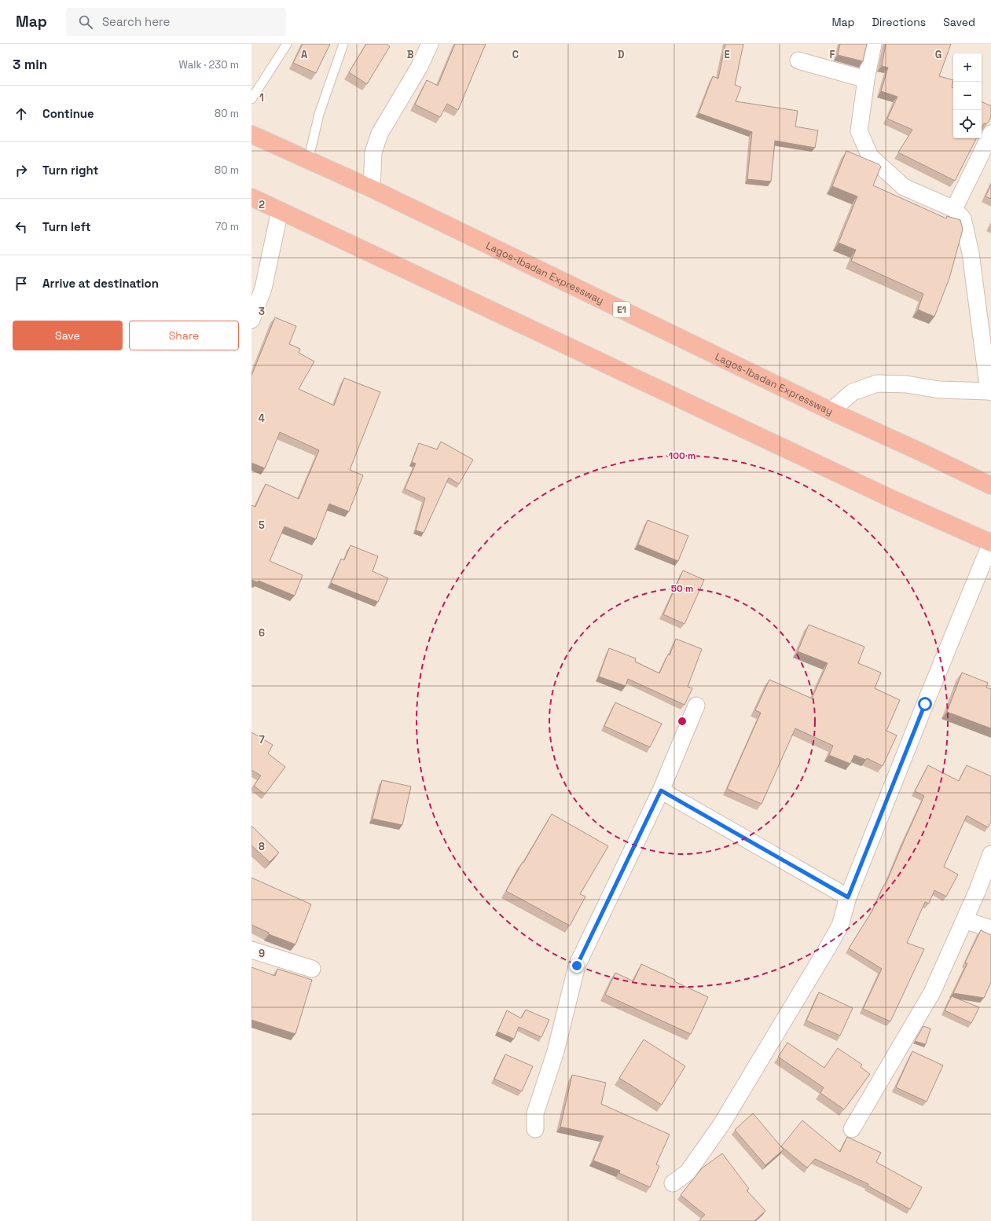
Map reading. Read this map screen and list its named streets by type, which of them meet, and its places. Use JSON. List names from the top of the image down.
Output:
{
  "streets": {
    "highway": ["Lagos-Ibadan Expressway", "E1"]
  },
  "page": {
    "header": "Map",
    "search": "Search here",
    "nav": ["Map", "Directions", "Saved"],
    "heading": ["3 min", "Walk · 230 m"],
    "map_buttons": ["+", "−"],
    "list": [
      ["Continue", "80 m"],
      ["Turn right", "80 m"],
      ["Turn left", "70 m"],
      "Arrive at destination"
    ],
    "buttons": ["Save", "Share"]
  },
  "grid": {
    "columns": [
      "A",
      "B",
      "C",
      "D",
      "E",
      "F",
      "G"
    ],
    "rows": [
      "1",
      "2",
      "3",
      "4",
      "5",
      "6",
      "7",
      "8",
      "9"
    ]
  },
  "rings": ["100 m", "50 m"]
}
